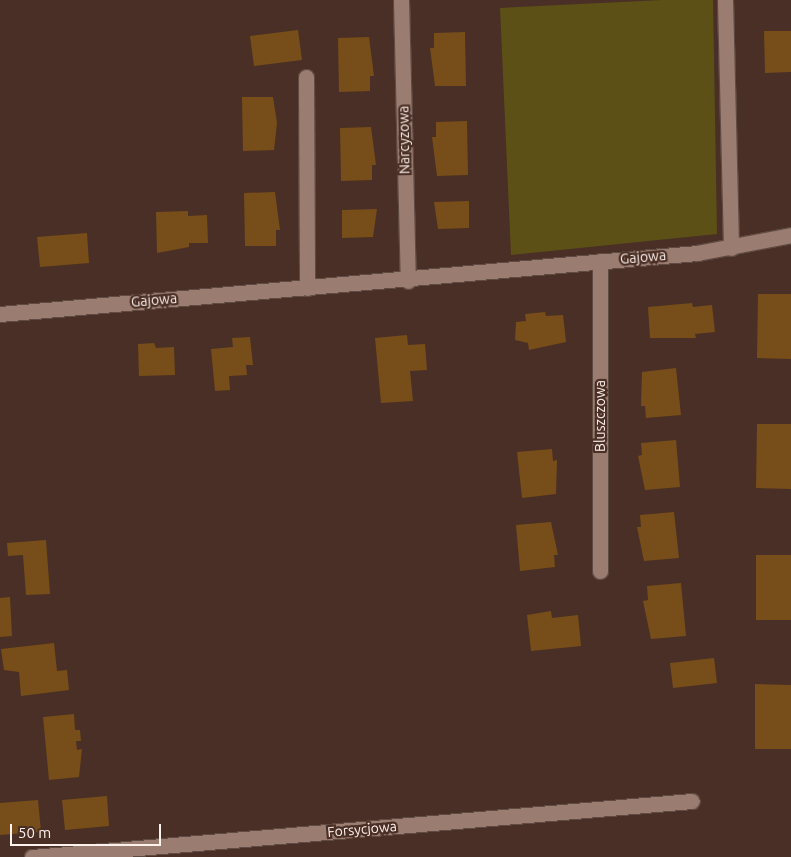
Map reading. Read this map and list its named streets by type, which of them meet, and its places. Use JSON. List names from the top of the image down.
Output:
{
  "streets": {
    "street": [
      "Narcyzowa",
      "Gajowa",
      "Bluszczowa",
      "Forsycjowa"
    ]
  },
  "crossings": [
    ["Narcyzowa", "Gajowa"],
    ["Gajowa", "Bluszczowa"]
  ],
  "scale_bar": "50 m"
}
